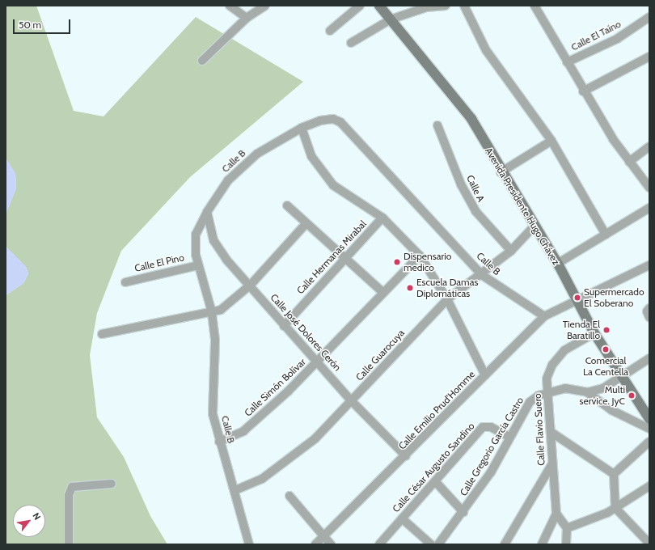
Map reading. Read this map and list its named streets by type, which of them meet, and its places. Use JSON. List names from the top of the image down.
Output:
{
  "streets": {
    "main road": ["Avenida Presidente Hugo Chávez"],
    "street": [
      "Calle El Taíno",
      "Calle B",
      "Calle A",
      "Calle Hermanas Mirabal",
      "Calle El Pino",
      "Calle José Dolores Cerón",
      "Calle Guarocuya",
      "Calle Simón Bolívar",
      "Calle Emilio Prud'Homme",
      "Calle Flavio Suero",
      "Calle Gregorio García Castro",
      "Calle César Augusto Sandino"
    ]
  },
  "crossings": [
    ["Calle B", "Calle El Pino"],
    ["Calle B", "Calle José Dolores Cerón"],
    ["Calle B", "Calle Guarocuya"],
    ["Calle B", "Calle Simón Bolívar"],
    ["Calle B", "Calle Emilio Prud'Homme"],
    ["Calle A", "Calle Guarocuya"],
    ["Avenida Presidente Hugo Chávez", "Calle Guarocuya"],
    ["Avenida Presidente Hugo Chávez", "Calle Emilio Prud'Homme"],
    ["Avenida Presidente Hugo Chávez", "Calle Flavio Suero"],
    ["Avenida Presidente Hugo Chávez", "Calle Gregorio García Castro"],
    ["Calle Hermanas Mirabal", "Calle José Dolores Cerón"],
    ["Calle José Dolores Cerón", "Calle Guarocuya"],
    ["Calle José Dolores Cerón", "Calle Simón Bolívar"],
    ["Calle José Dolores Cerón", "Calle Emilio Prud'Homme"],
    ["Calle Flavio Suero", "Calle Gregorio García Castro"],
    ["Calle Gregorio García Castro", "Calle César Augusto Sandino"]
  ],
  "places": [
    "Dispensario medico",
    "Escuela Damas Diplomáticas",
    "Supermercado El Soberano",
    "Tienda El Baratillo",
    "Comercial La Centella",
    "Multi service. JyC"
  ],
  "scale_bar": "50 m",
  "north": "top right"
}
